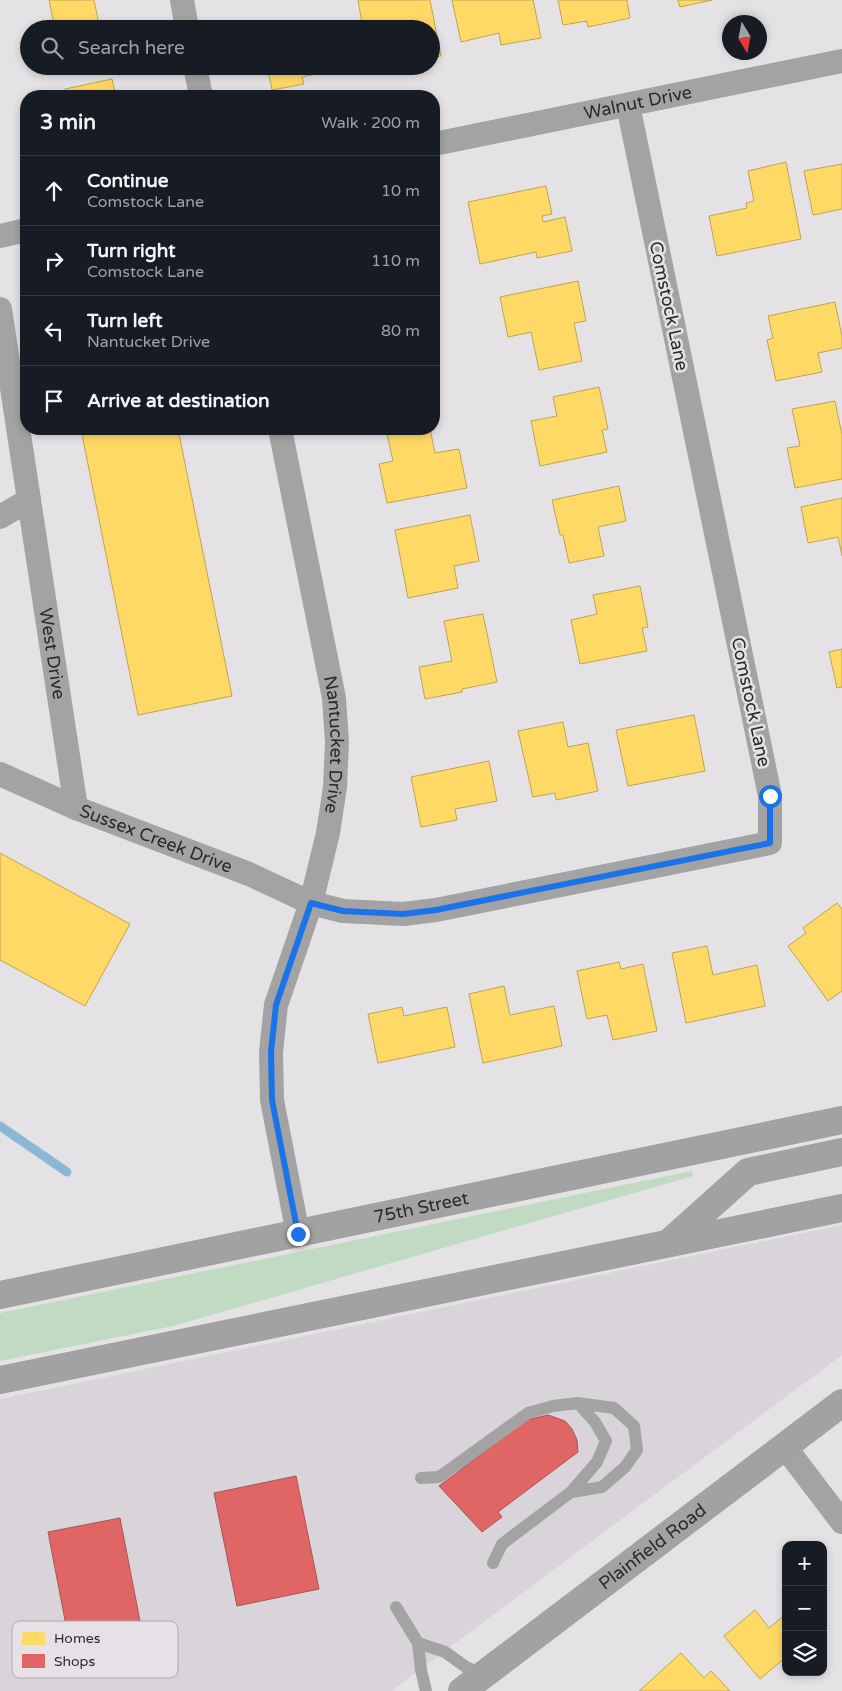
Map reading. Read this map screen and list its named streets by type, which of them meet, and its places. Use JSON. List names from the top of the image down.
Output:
{
  "streets": {
    "main road": ["75th Street", "Plainfield Road"],
    "street": [
      "Walnut Drive",
      "Comstock Lane",
      "West Drive",
      "Nantucket Drive",
      "Sussex Creek Drive"
    ]
  },
  "crossings": [
    ["Walnut Drive", "Comstock Lane"],
    ["Comstock Lane", "Nantucket Drive"],
    ["Comstock Lane", "Sussex Creek Drive"],
    ["West Drive", "Sussex Creek Drive"],
    ["Nantucket Drive", "Sussex Creek Drive"],
    ["Nantucket Drive", "75th Street"]
  ],
  "legend": ["Homes", "Shops"],
  "north": "bottom",
  "page": {
    "search": "Search here",
    "heading": ["3 min", "Walk · 200 m"],
    "list": [
      ["Continue", "Comstock Lane", "10 m"],
      ["Turn right", "Comstock Lane", "110 m"],
      ["Turn left", "Nantucket Drive", "80 m"],
      "Arrive at destination"
    ],
    "map_buttons": ["+", "−"]
  }
}
